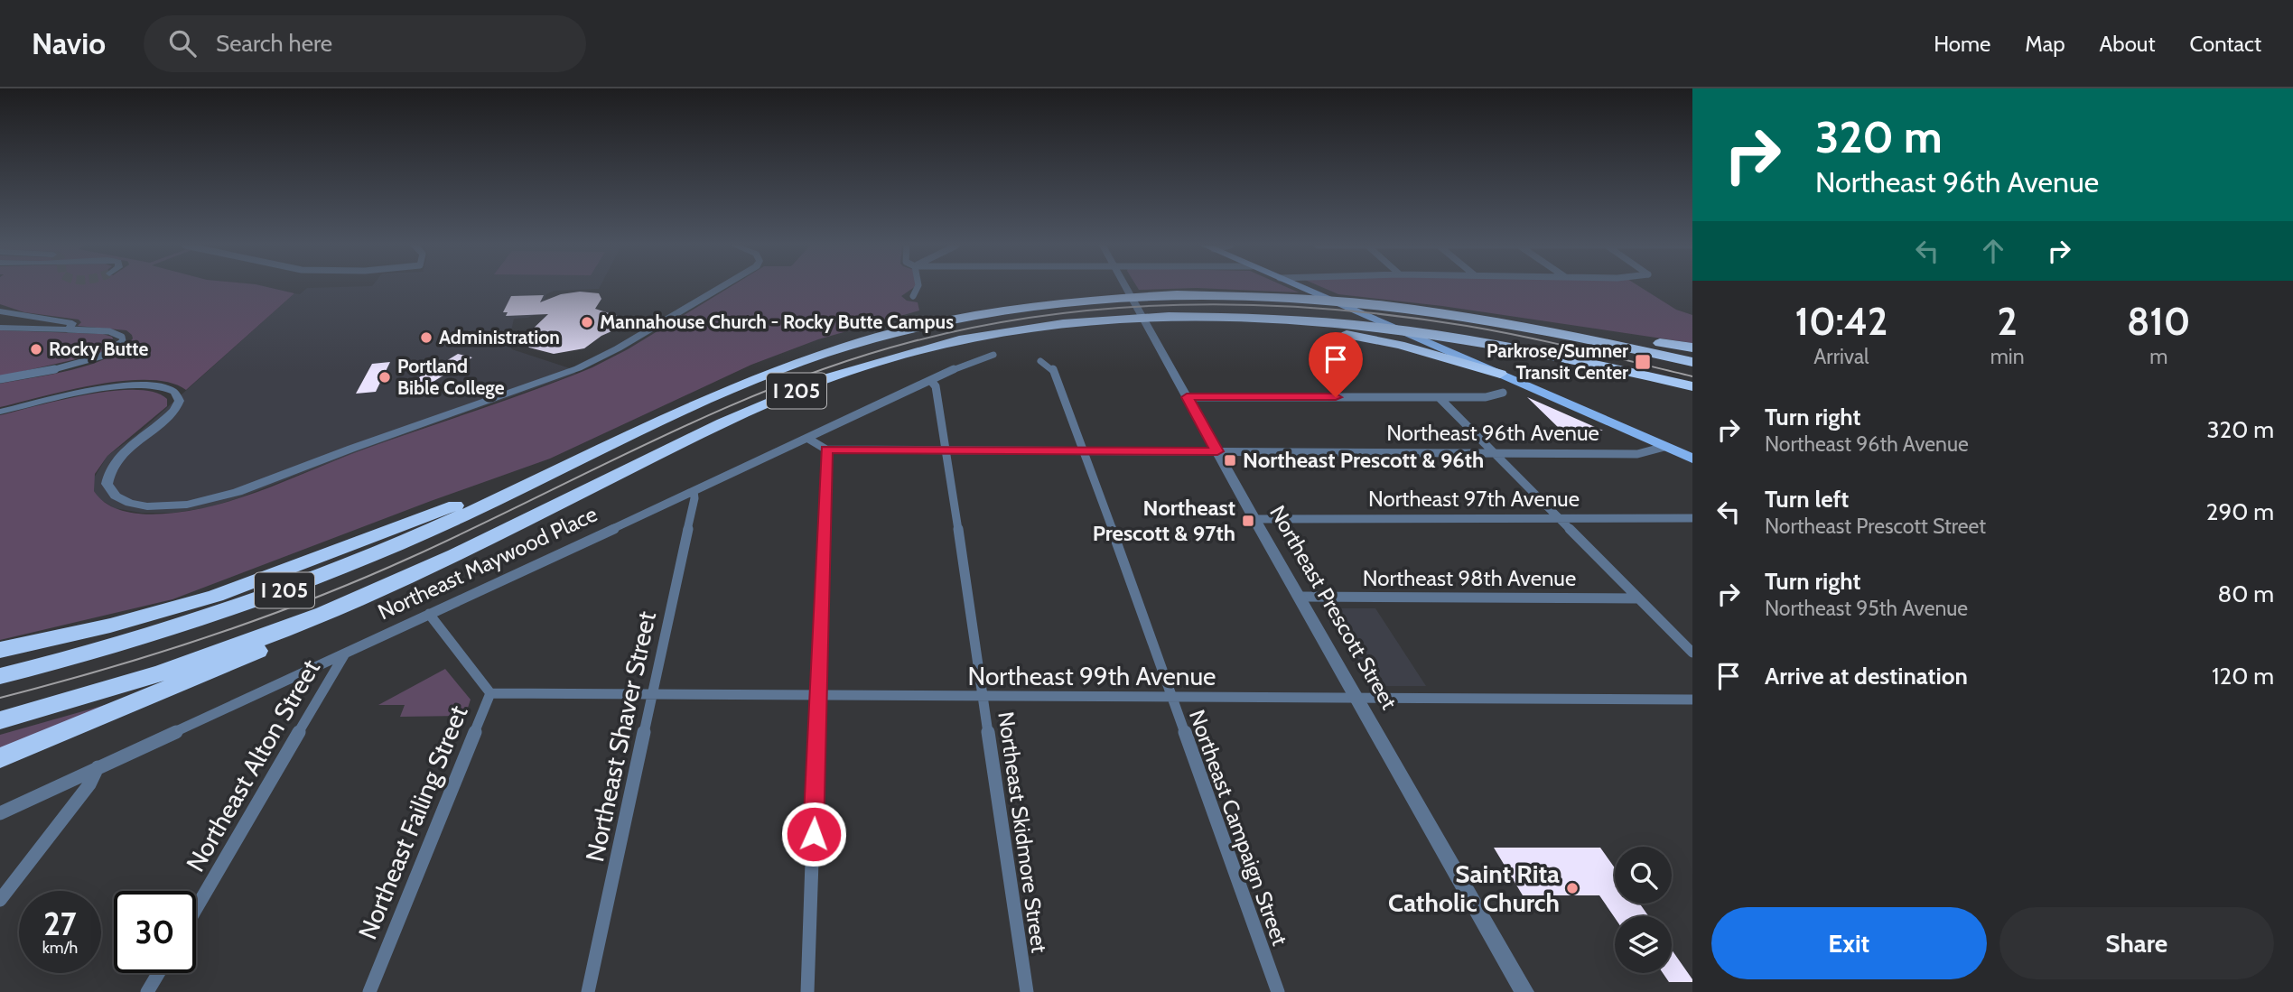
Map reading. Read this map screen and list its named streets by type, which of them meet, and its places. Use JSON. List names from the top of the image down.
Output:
{
  "streets": {
    "highway": ["I 205"],
    "street": [
      "Northeast 96th Avenue",
      "Northeast 97th Avenue",
      "Northeast Maywood Place",
      "Northeast 98th Avenue",
      "Northeast Prescott Street",
      "Northeast 99th Avenue",
      "Northeast Shaver Street",
      "Northeast Alton Street",
      "Northeast Failing Street",
      "Northeast Campaign Street",
      "Northeast Skidmore Street"
    ]
  },
  "crossings": [
    ["Northeast 96th Avenue", "Northeast Prescott Street"],
    ["Northeast 96th Avenue", "Northeast Campaign Street"],
    ["Northeast 96th Avenue", "Northeast Skidmore Street"],
    ["Northeast 97th Avenue", "Northeast Prescott Street"],
    ["Northeast Maywood Place", "Northeast Shaver Street"],
    ["Northeast Maywood Place", "Northeast Alton Street"],
    ["Northeast Maywood Place", "Northeast Failing Street"],
    ["Northeast Maywood Place", "Northeast Skidmore Street"],
    ["Northeast 98th Avenue", "Northeast Prescott Street"],
    ["Northeast Prescott Street", "Northeast 99th Avenue"],
    ["Northeast 99th Avenue", "Northeast Shaver Street"],
    ["Northeast 99th Avenue", "Northeast Failing Street"],
    ["Northeast 99th Avenue", "Northeast Campaign Street"],
    ["Northeast 99th Avenue", "Northeast Skidmore Street"]
  ],
  "places": {
    "other": [
      "Mannahouse Church - Rocky Butte Campus",
      "Administration",
      "Rocky Butte",
      "Portland Bible College",
      "Saint Rita Catholic Church"
    ],
    "transit": ["Parkrose/Sumner Transit Center", "Northeast Prescott & 96th", "Northeast Prescott & 97th"]
  },
  "page": {
    "header": "Navio",
    "search": "Search here",
    "nav": [
      "Home",
      "Map",
      "About",
      "Contact"
    ],
    "turn": ["320 m", "Northeast 96th Avenue"],
    "eta": [
      "10:42",
      "Arrival",
      "2",
      "min",
      "810",
      "m"
    ],
    "list": [
      {
        "name": "Turn right",
        "note": "Northeast 96th Avenue",
        "value": "320 m"
      },
      {
        "name": "Turn left",
        "note": "Northeast Prescott Street",
        "value": "290 m"
      },
      {
        "name": "Turn right",
        "note": "Northeast 95th Avenue",
        "value": "80 m"
      },
      {
        "name": "Arrive at destination",
        "value": "120 m"
      }
    ],
    "speed": "27 km/h",
    "limit": "30",
    "buttons": ["Exit", "Share"]
  }
}
